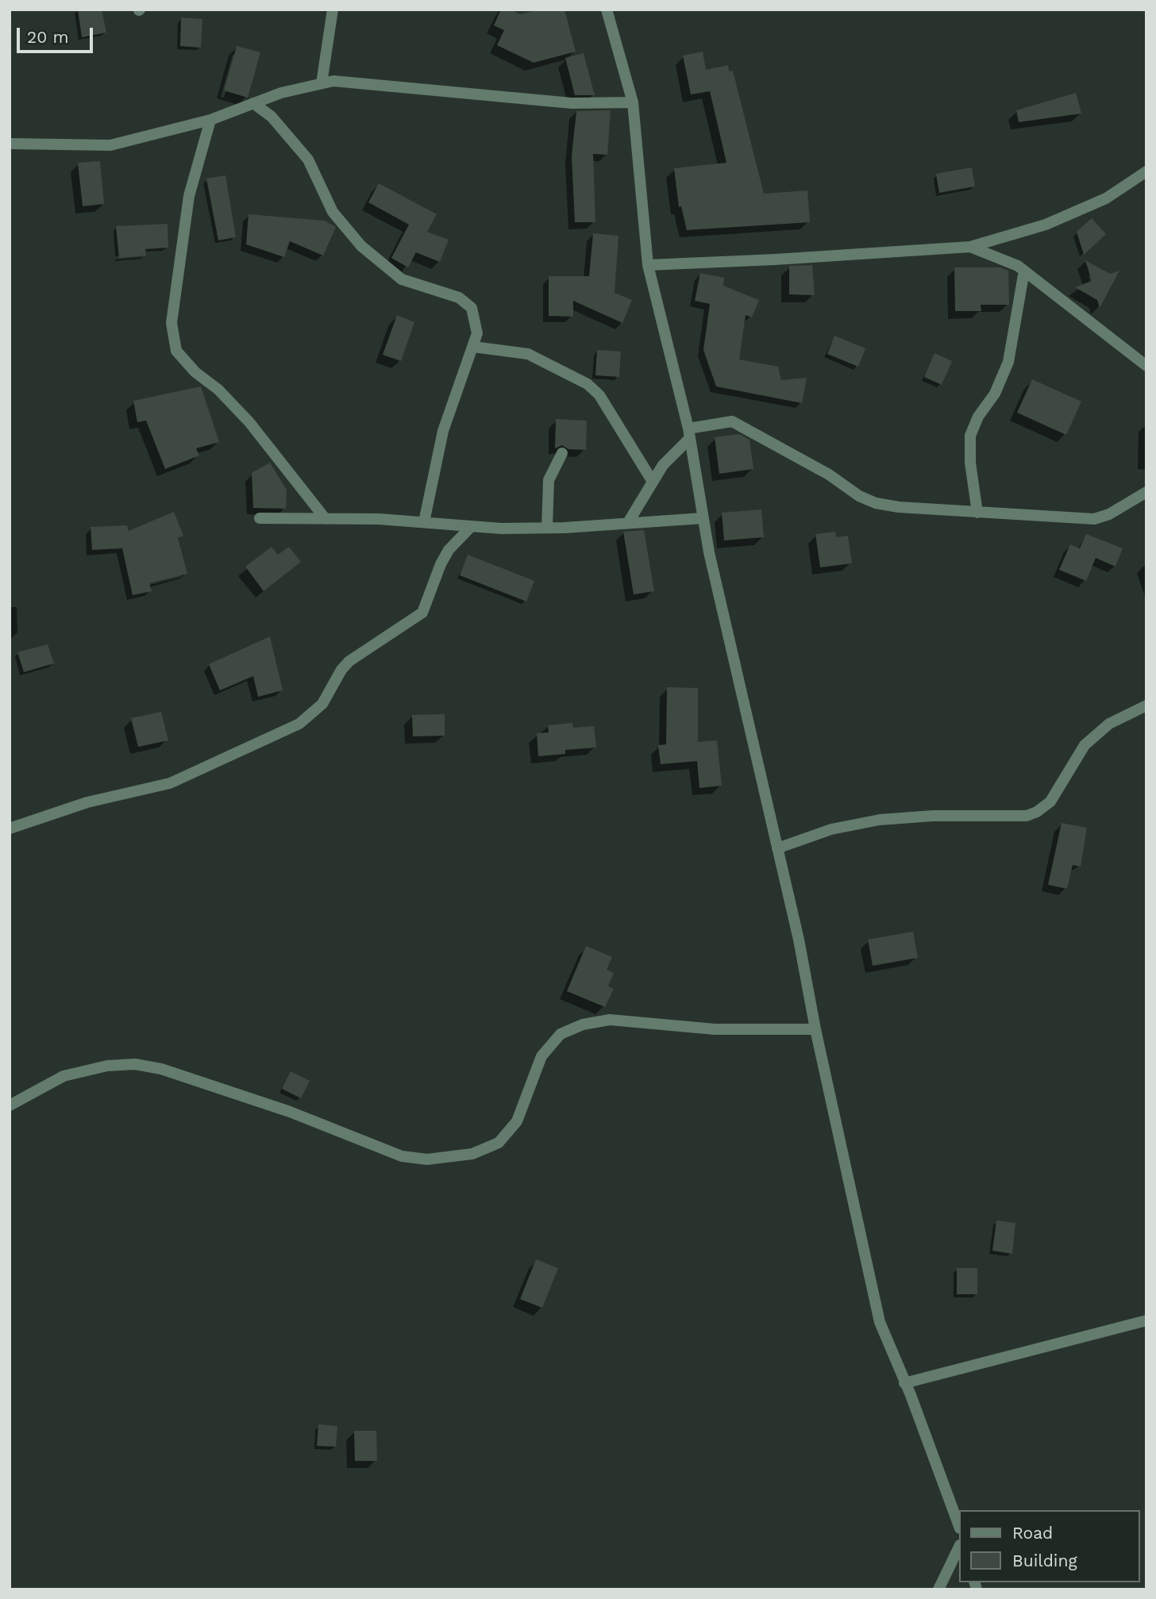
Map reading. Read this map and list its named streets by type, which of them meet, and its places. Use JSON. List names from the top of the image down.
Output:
{
  "legend": ["Road", "Building"],
  "scale_bar": "20 m"
}
